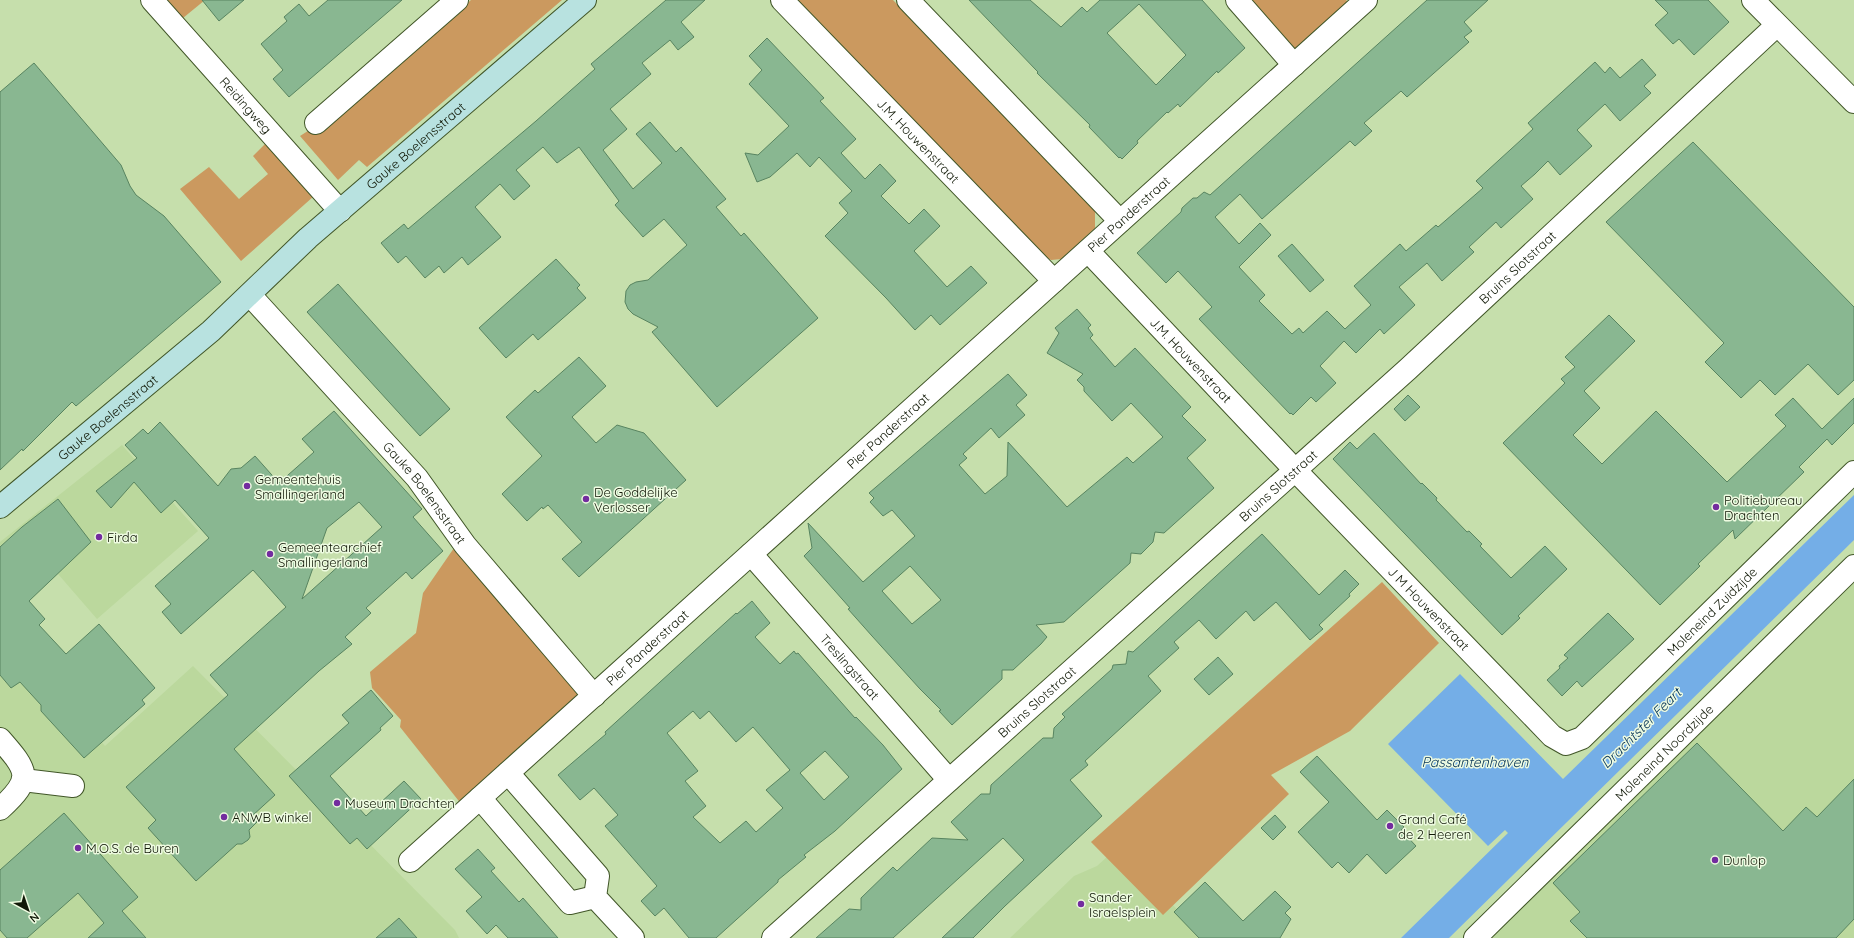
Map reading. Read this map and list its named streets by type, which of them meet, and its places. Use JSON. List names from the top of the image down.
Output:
{
  "streets": {
    "main road": ["Gauke Boelensstraat"],
    "street": [
      "Reidingweg",
      "J.M. Houwenstraat",
      "Pier Panderstraat",
      "Bruins Slotstraat",
      "J M Houwenstraat",
      "Moleneind Zuidzijde",
      "Treslingstraat",
      "Moleneind Noordzijde"
    ]
  },
  "crossings": [
    ["Reidingweg", "Gauke Boelensstraat"],
    ["J.M. Houwenstraat", "Pier Panderstraat"],
    ["J.M. Houwenstraat", "Bruins Slotstraat"],
    ["J.M. Houwenstraat", "J M Houwenstraat"],
    ["Gauke Boelensstraat", "Pier Panderstraat"],
    ["Pier Panderstraat", "Treslingstraat"],
    ["Bruins Slotstraat", "J M Houwenstraat"],
    ["Bruins Slotstraat", "Treslingstraat"],
    ["J M Houwenstraat", "Moleneind Zuidzijde"]
  ],
  "water": ["Drachtster Feart", "Passantenhaven"],
  "places": [
    "Gemeentehuis Smallingerland",
    "De Goddelijke Verlosser",
    "Politiebureau Drachten",
    "Firda",
    "Gemeentearchief Smallingerland",
    "Museum Drachten",
    "ANWB winkel",
    "Grand Café de 2 Heeren",
    "M.O.S. de Buren",
    "Dunlop",
    "Sander Israelsplein"
  ],
  "north": "bottom right"
}
